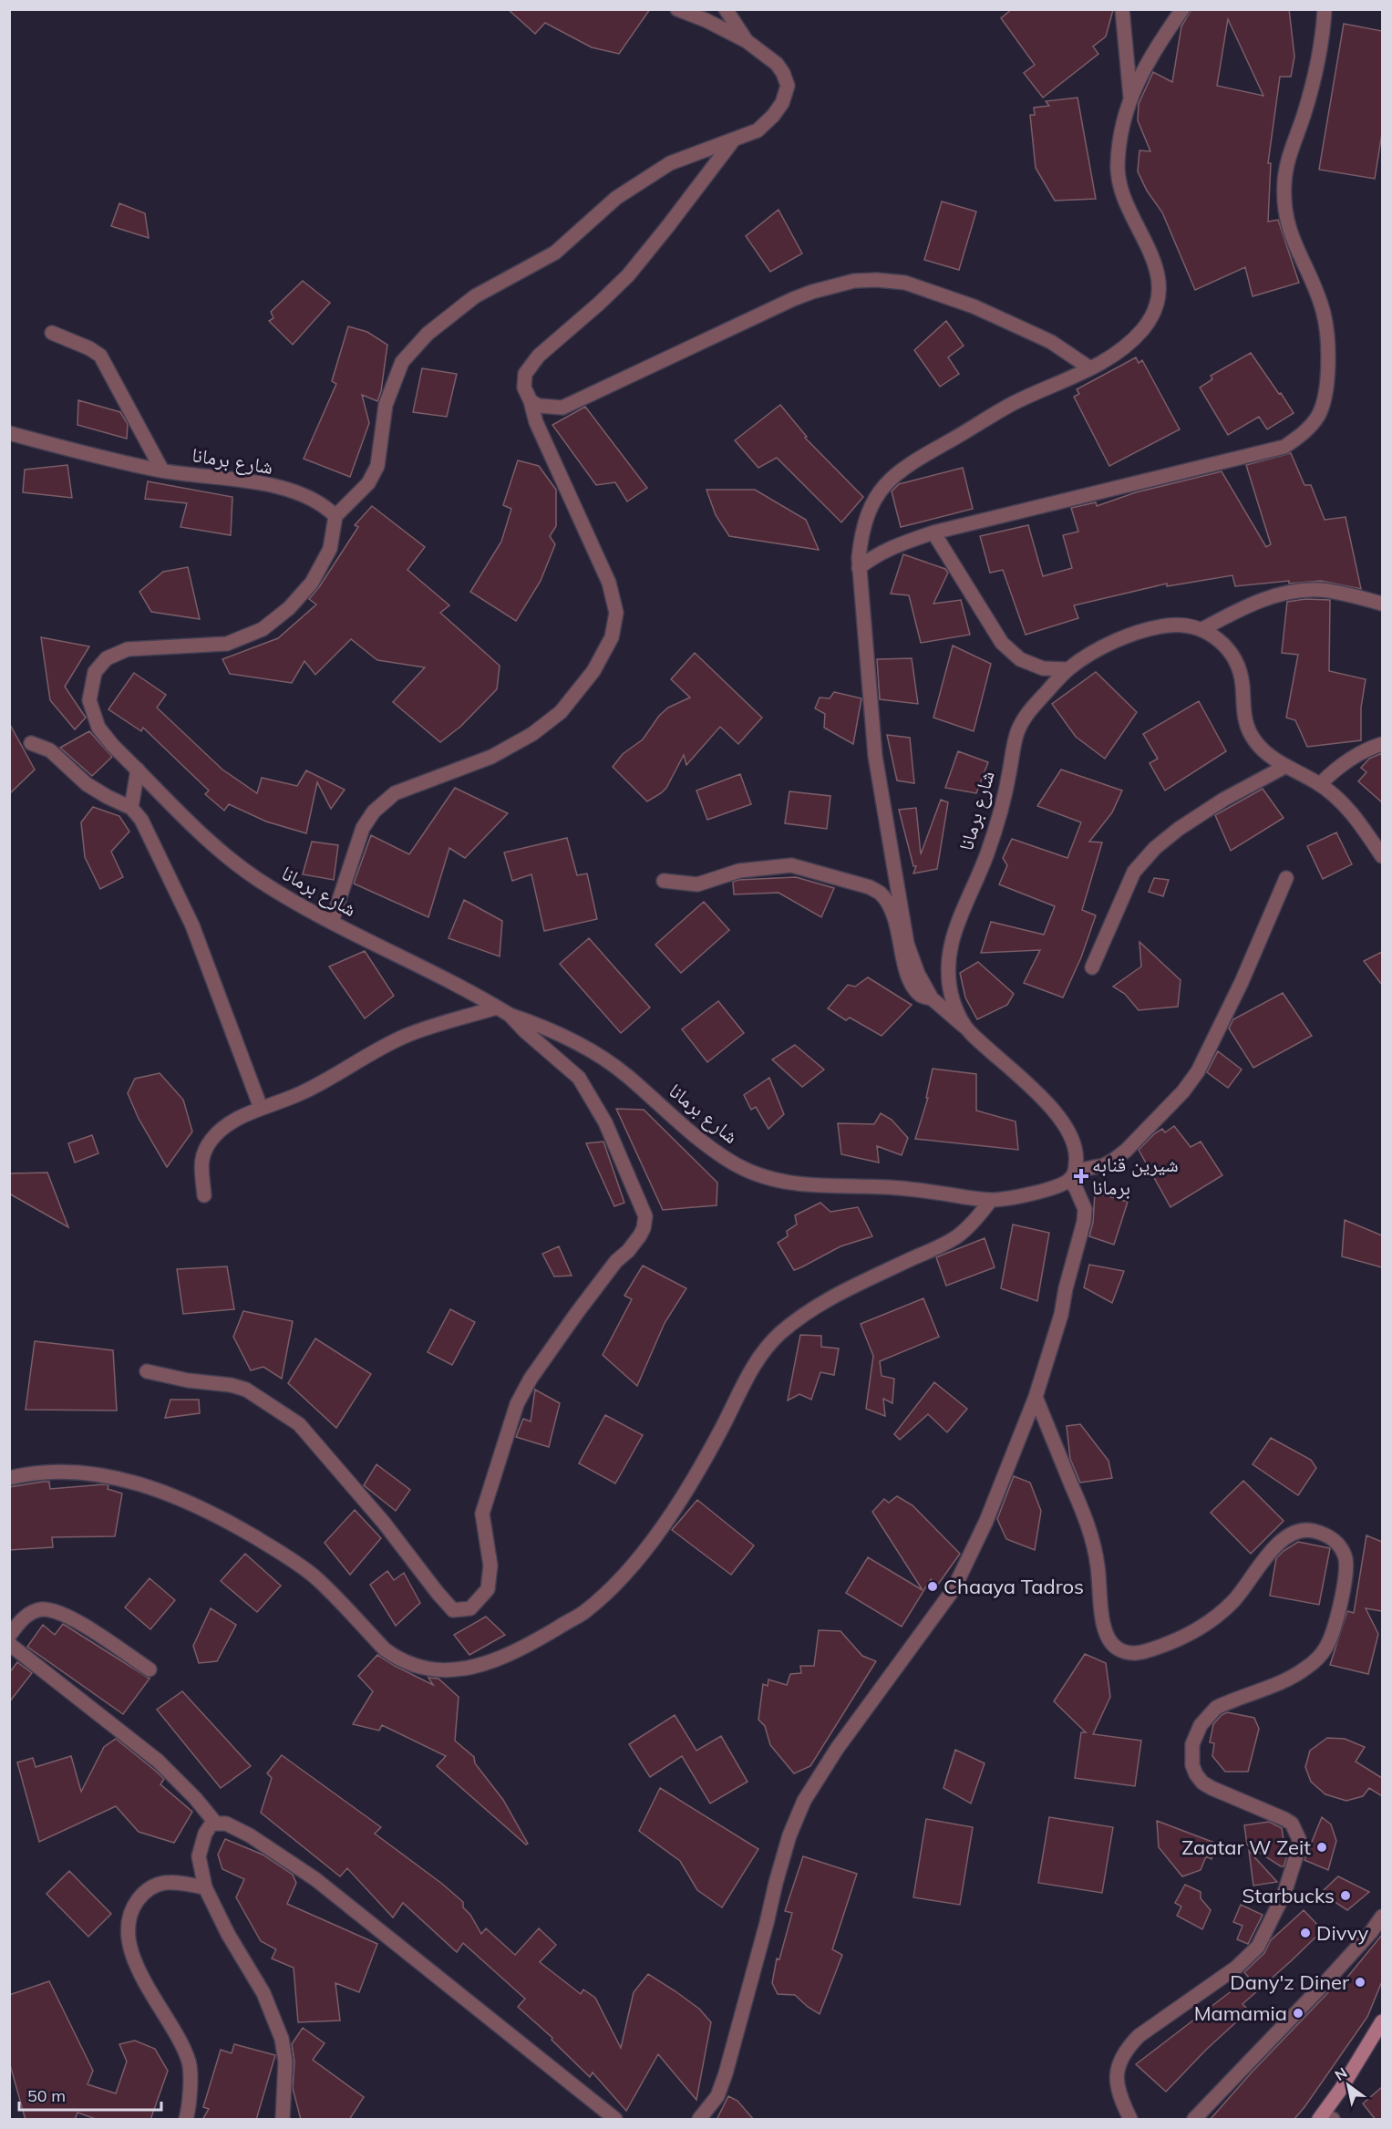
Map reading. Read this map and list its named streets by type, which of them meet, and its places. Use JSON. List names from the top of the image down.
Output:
{
  "streets": {
    "street": ["شارع برمانا"]
  },
  "places": {
    "health": ["شيرين قنابه برمانا"],
    "other": [
      "Chaaya Tadros",
      "Zaatar W Zeit",
      "Starbucks",
      "Divvy",
      "Dany'z Diner",
      "Mamamia"
    ]
  },
  "scale_bar": "50 m",
  "north": "top left"
}
